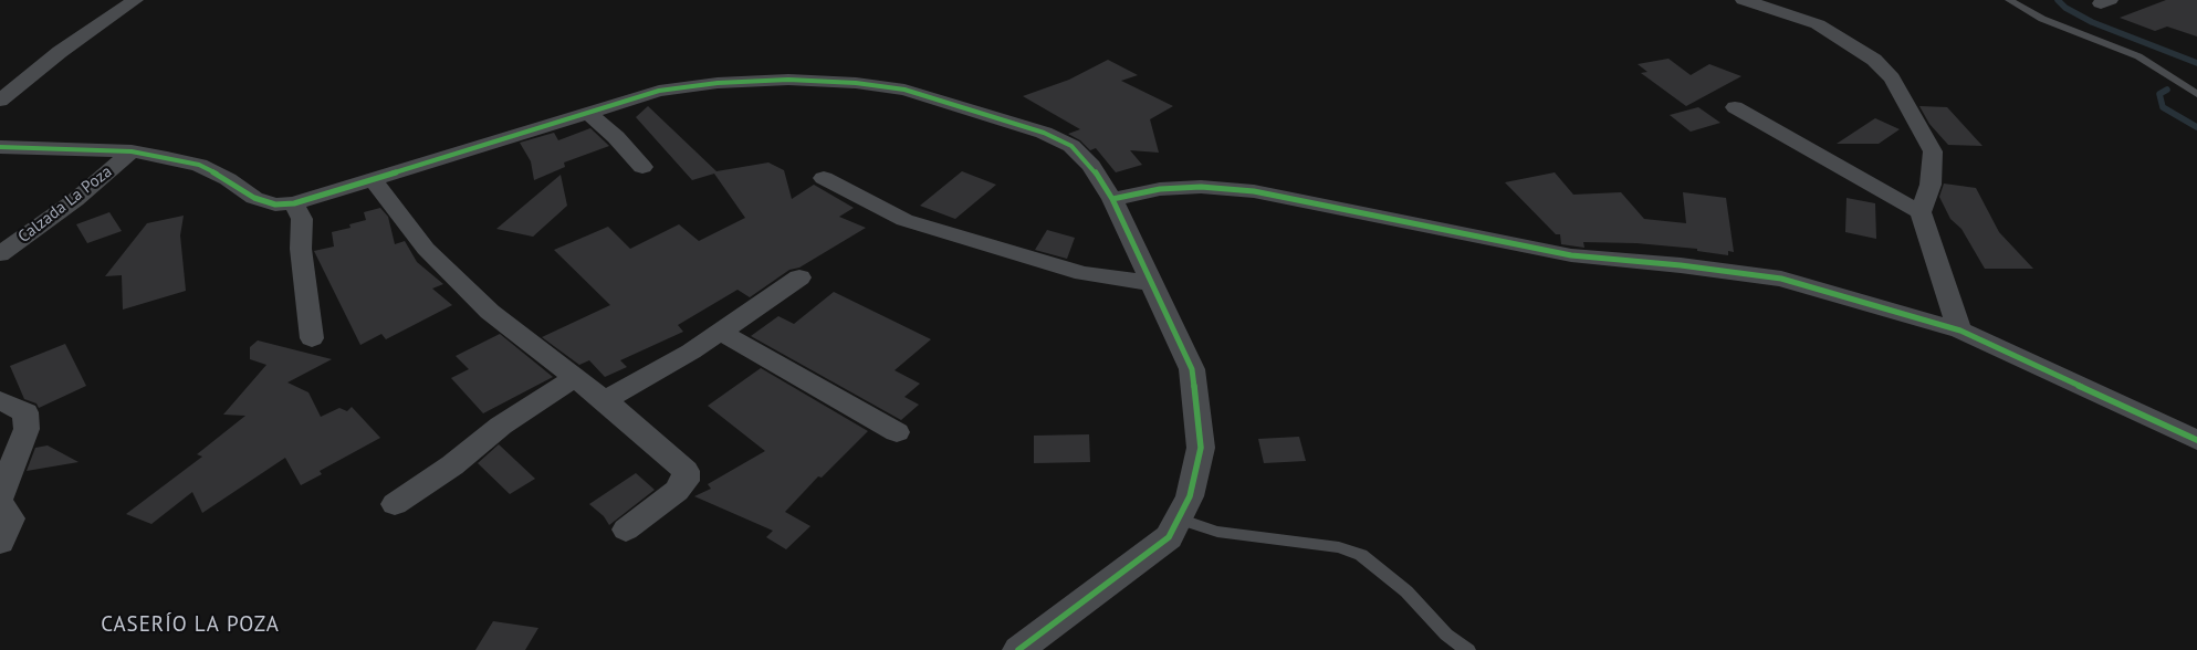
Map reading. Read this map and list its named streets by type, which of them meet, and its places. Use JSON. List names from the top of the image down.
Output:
{
  "streets": {
    "street": ["Calzada La Poza"]
  },
  "districts": ["CASERÍO LA POZA"]
}
